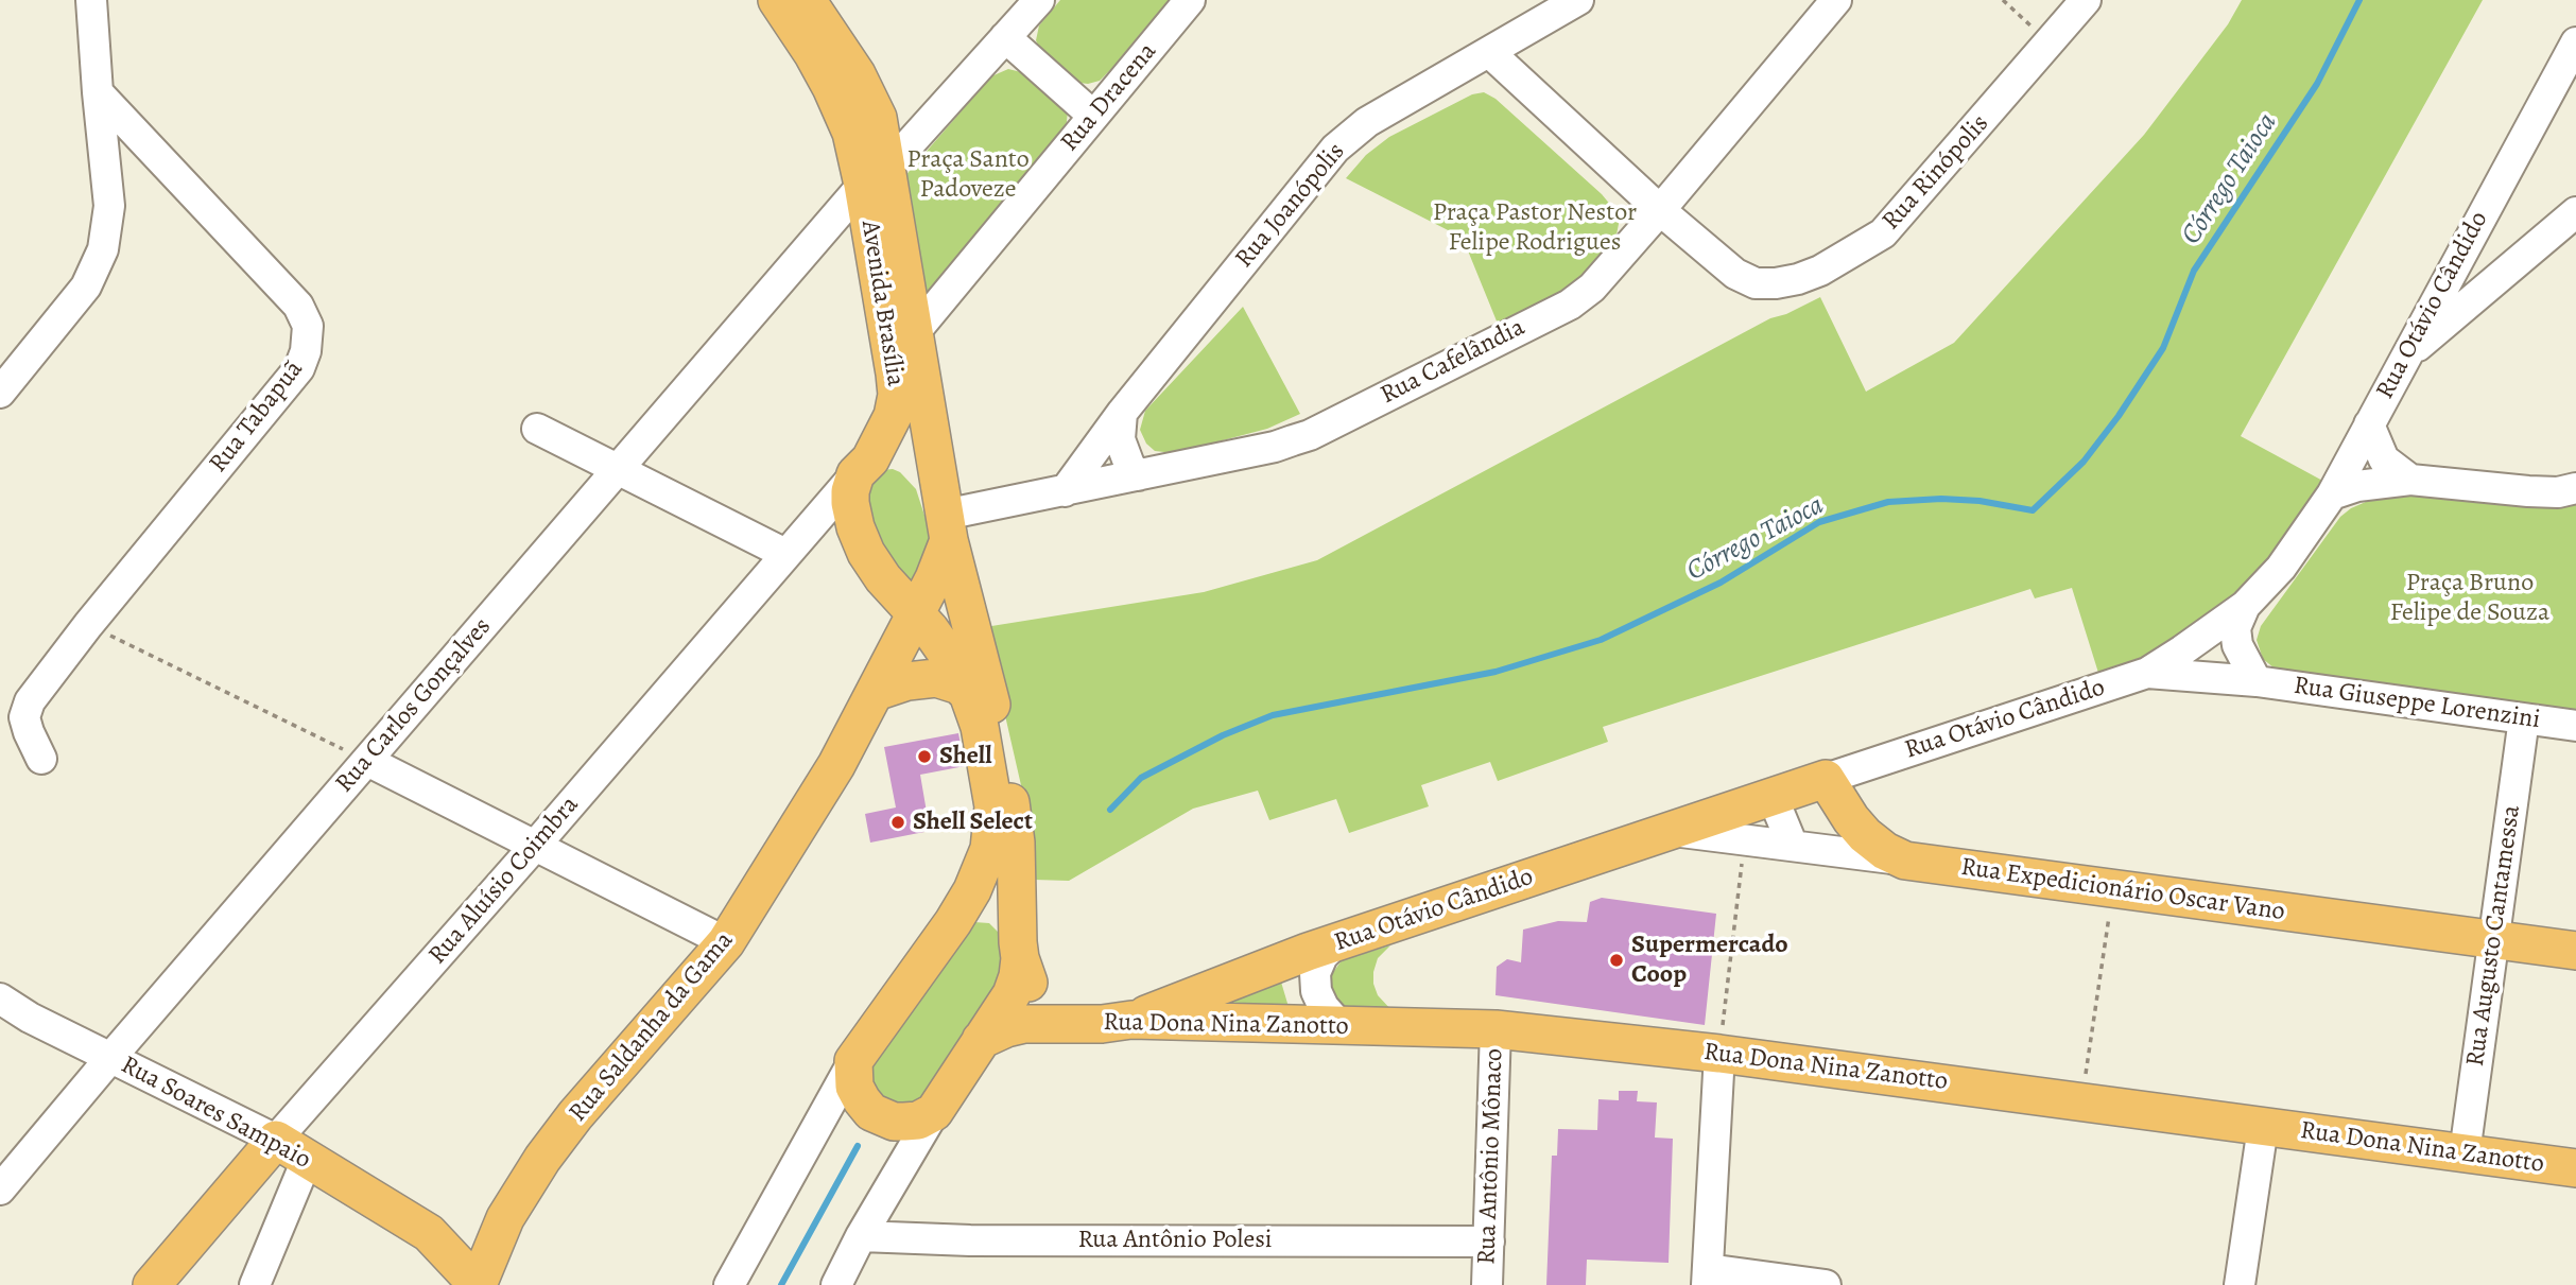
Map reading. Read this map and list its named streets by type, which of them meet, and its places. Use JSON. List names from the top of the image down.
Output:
{
  "streets": {
    "main road": [
      "Avenida Brasília",
      "Rua Otávio Cândido",
      "Rua Aluísio Coimbra",
      "Rua Expedicionário Oscar Vano",
      "Rua Dona Nina Zanotto",
      "Rua Saldanha da Gama",
      "Rua Soares Sampaio"
    ],
    "street": [
      "Rua Dracena",
      "Rua Rinópolis",
      "Rua Joanópolis",
      "Rua Cafelândia",
      "Rua Tabapuã",
      "Rua Giuseppe Lorenzini",
      "Rua Carlos Gonçalves",
      "Rua Augusto Cantamessa",
      "Rua Antônio Mônaco",
      "Rua Antônio Polesi"
    ]
  },
  "crossings": [
    ["Rua Dracena", "Avenida Brasília"],
    ["Rua Rinópolis", "Rua Joanópolis"],
    ["Rua Rinópolis", "Rua Cafelândia"],
    ["Rua Joanópolis", "Rua Cafelândia"],
    ["Avenida Brasília", "Rua Cafelândia"],
    ["Avenida Brasília", "Rua Carlos Gonçalves"],
    ["Avenida Brasília", "Rua Aluísio Coimbra"],
    ["Avenida Brasília", "Rua Dona Nina Zanotto"],
    ["Avenida Brasília", "Rua Saldanha da Gama"],
    ["Rua Otávio Cândido", "Rua Giuseppe Lorenzini"],
    ["Rua Otávio Cândido", "Rua Expedicionário Oscar Vano"],
    ["Rua Otávio Cândido", "Rua Dona Nina Zanotto"],
    ["Rua Cafelândia", "Rua Saldanha da Gama"],
    ["Rua Giuseppe Lorenzini", "Rua Augusto Cantamessa"],
    ["Rua Carlos Gonçalves", "Rua Soares Sampaio"],
    ["Rua Aluísio Coimbra", "Rua Soares Sampaio"],
    ["Rua Expedicionário Oscar Vano", "Rua Augusto Cantamessa"],
    ["Rua Augusto Cantamessa", "Rua Dona Nina Zanotto"],
    ["Rua Dona Nina Zanotto", "Rua Antônio Mônaco"],
    ["Rua Saldanha da Gama", "Rua Soares Sampaio"],
    ["Rua Antônio Mônaco", "Rua Antônio Polesi"]
  ],
  "water": ["Córrego Taioca"],
  "parks": ["Praça Santo Padoveze", "Praça Pastor Nestor Felipe Rodrigues", "Praça Bruno Felipe de Souza"],
  "places": ["Shell", "Shell Select", "Supermercado Coop"]
}
